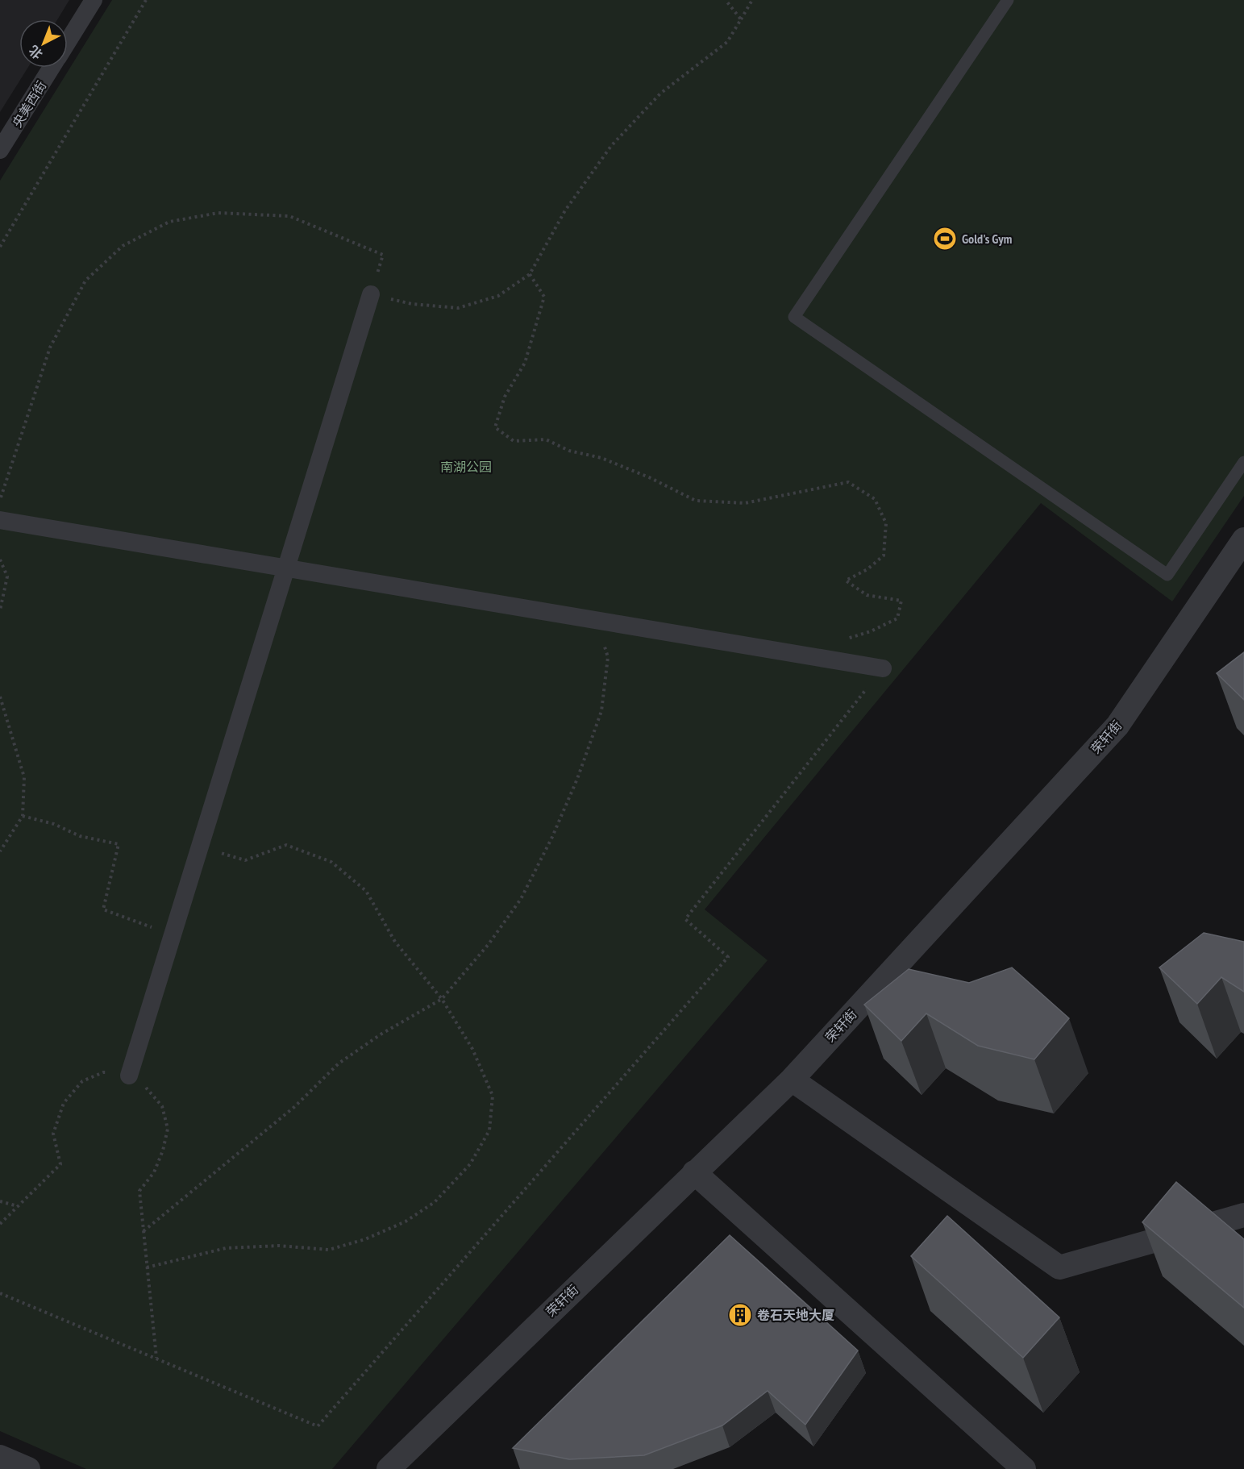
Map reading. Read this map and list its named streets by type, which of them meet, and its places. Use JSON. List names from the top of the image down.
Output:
{
  "streets": {
    "street": ["央美西街", "荣轩街"]
  },
  "parks": ["南湖公园"],
  "places": {
    "sports": ["Gold's Gym"],
    "building": ["卷石天地大厦"]
  },
  "north": "bottom left"
}
